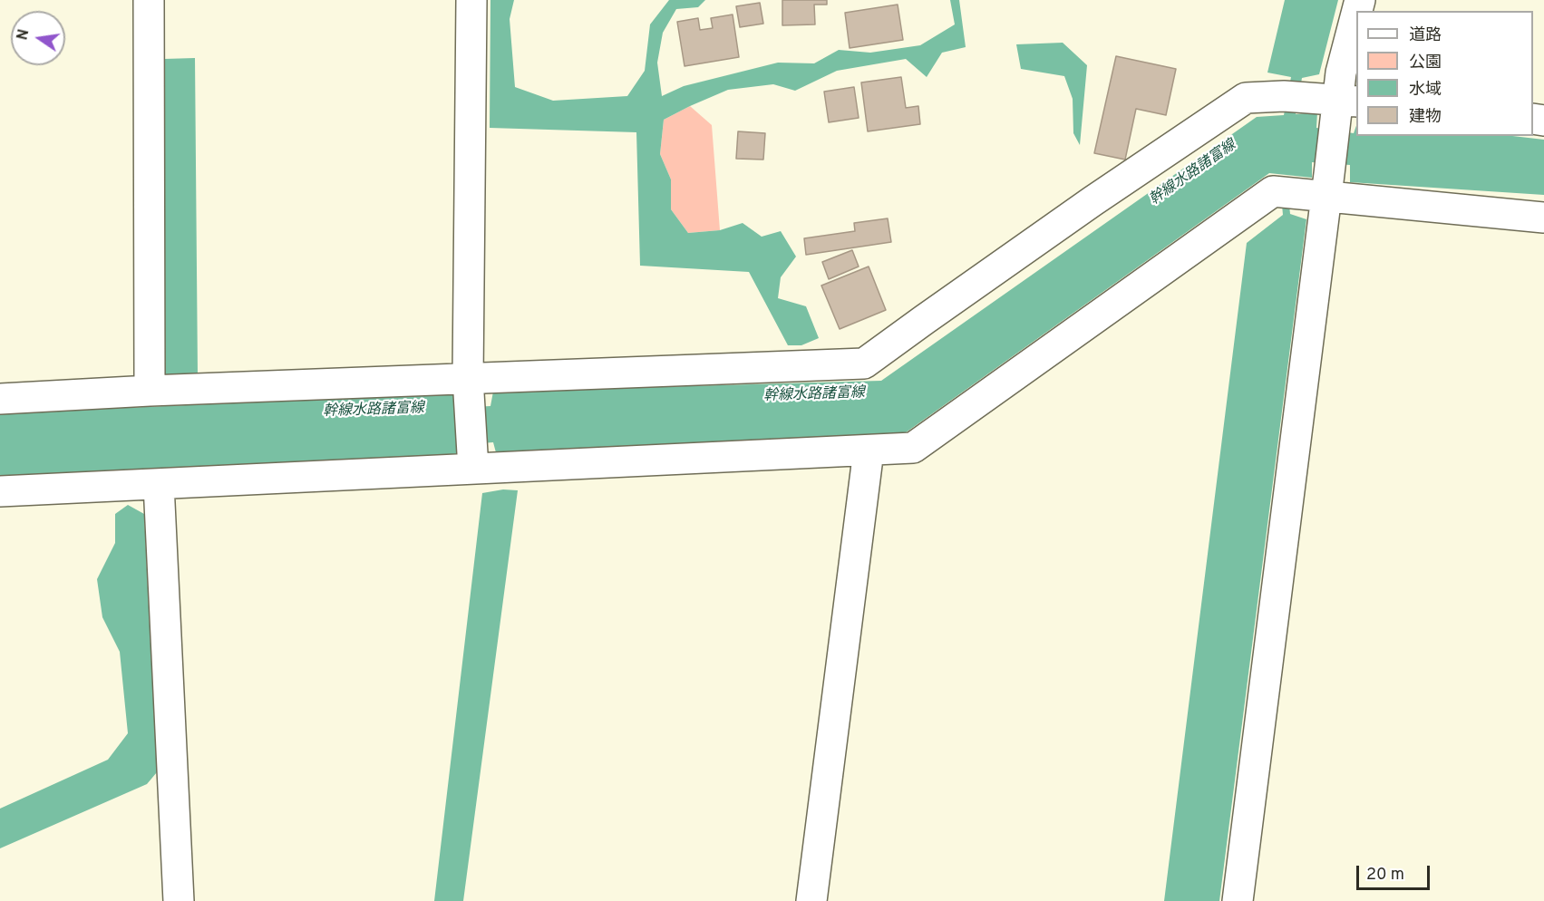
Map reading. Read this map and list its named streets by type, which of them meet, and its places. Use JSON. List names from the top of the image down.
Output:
{
  "water": ["幹線水路諸富線"],
  "legend": [
    "道路",
    "公園",
    "水域",
    "建物"
  ],
  "scale_bar": "20 m",
  "north": "left"
}
